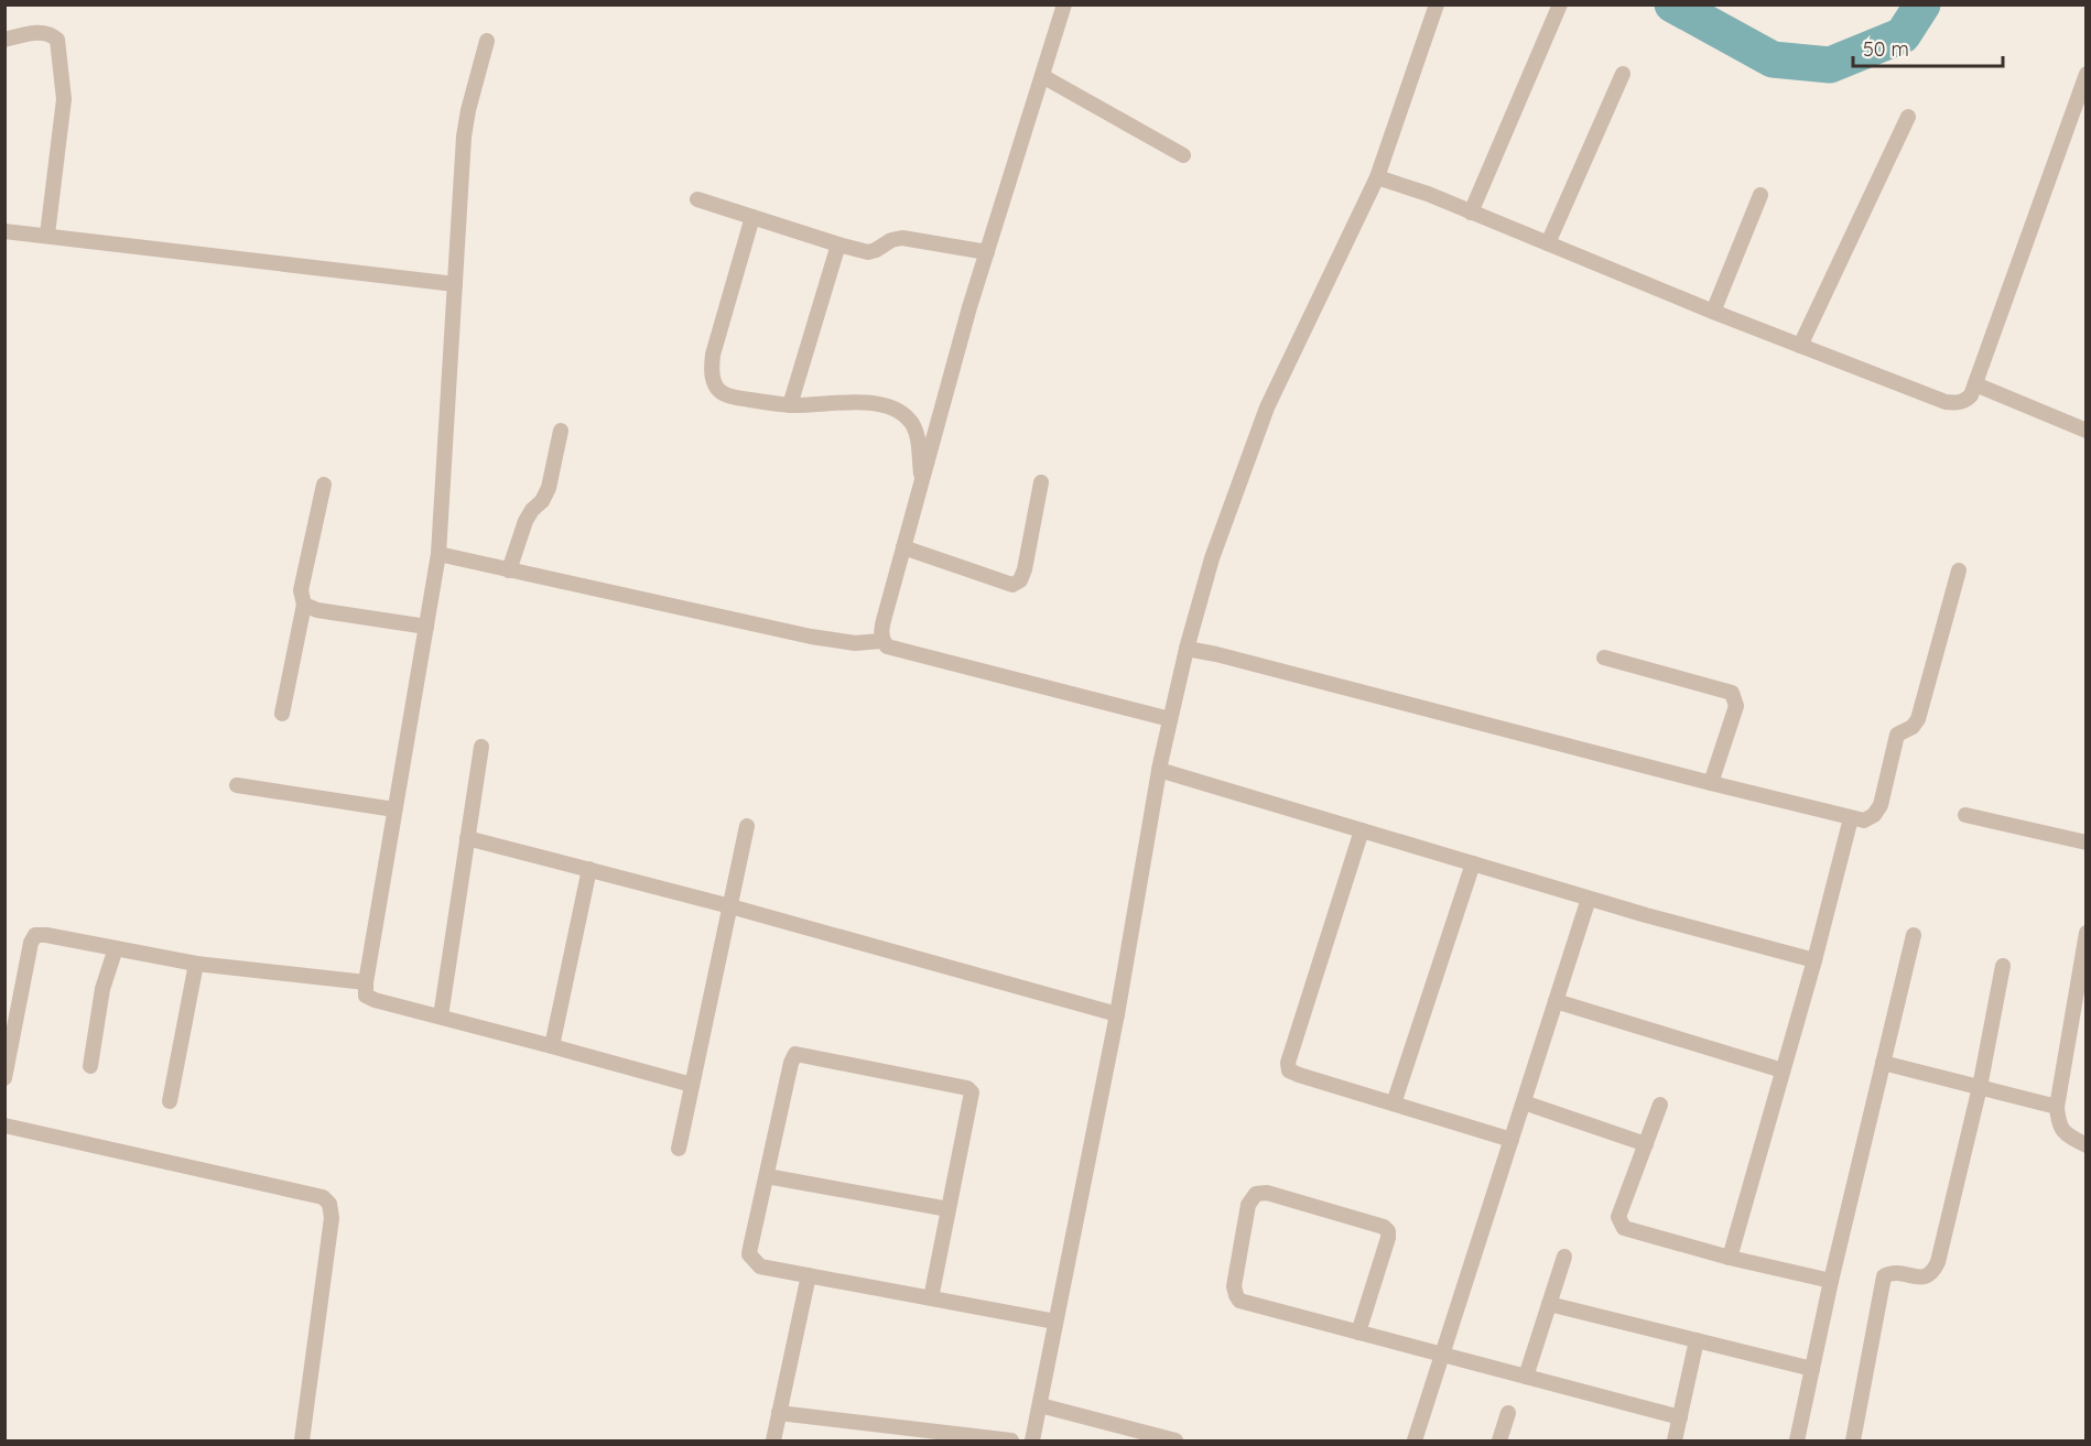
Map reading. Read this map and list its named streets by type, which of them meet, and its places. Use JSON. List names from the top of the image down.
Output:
{
  "scale_bar": "50 m"
}
